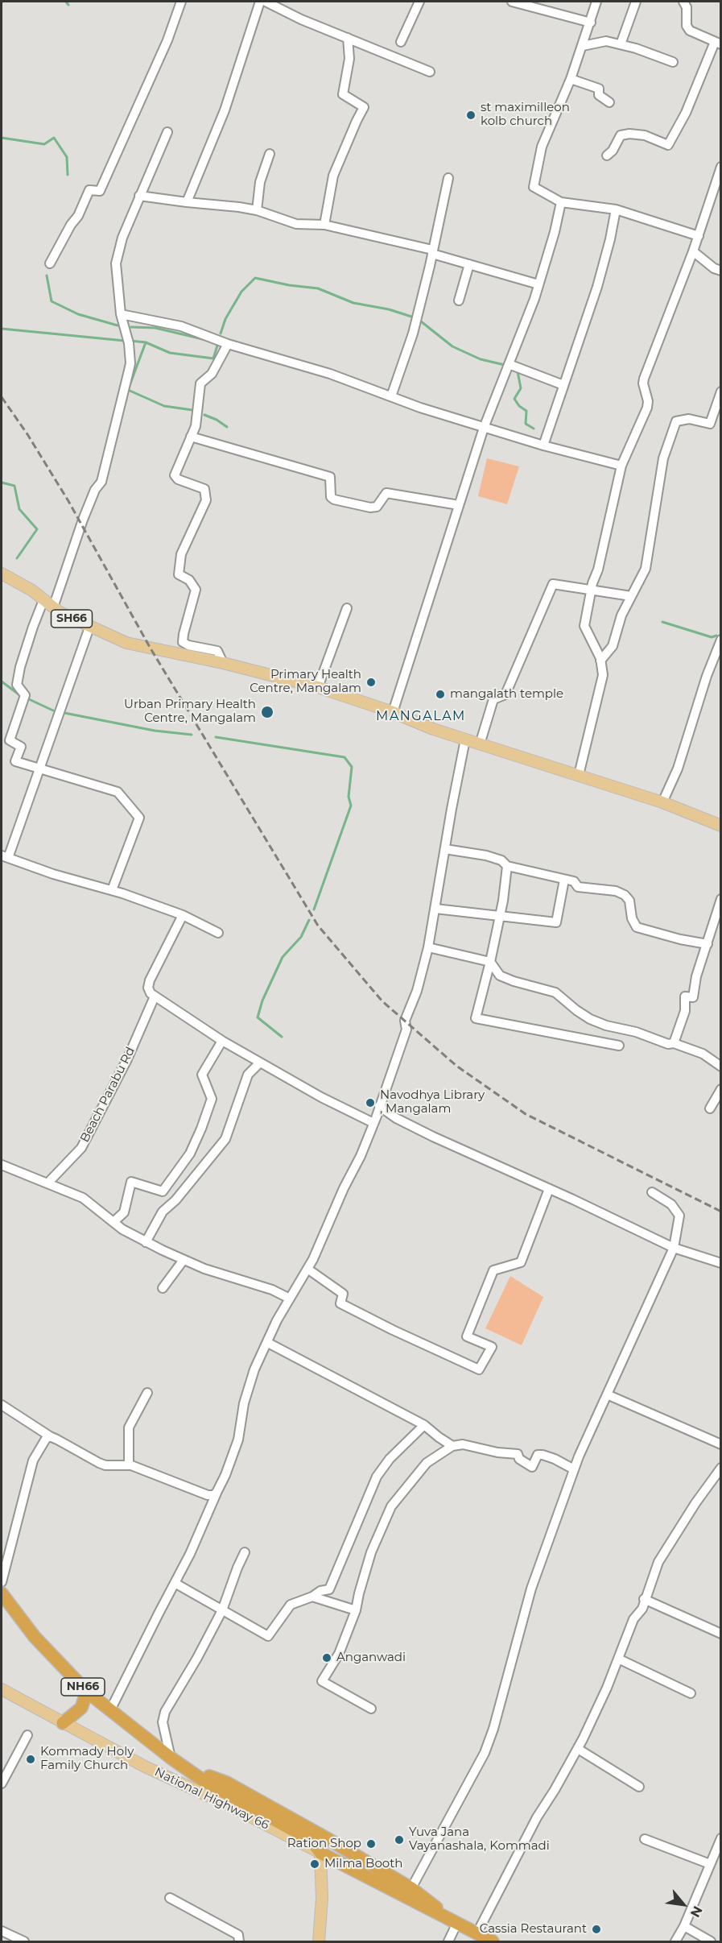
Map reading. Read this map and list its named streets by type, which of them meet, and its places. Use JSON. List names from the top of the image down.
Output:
{
  "streets": {
    "highway": ["NH66"],
    "main road": ["SH66", "National Highway 66"],
    "street": ["Beach Parabu Rd"]
  },
  "crossings": [
    ["NH66", "National Highway 66"]
  ],
  "districts": ["MANGALAM"],
  "places": [
    "st maximilleon kolb church",
    "Primary Health Centre, Mangalam",
    "mangalath temple",
    "Urban Primary Health Centre, Mangalam",
    "Navodhya Library , Mangalam",
    "Anganwadi",
    "Kommady Holy Family Church",
    "Yuva Jana Vayanashala, Kommadi",
    "Ration Shop",
    "Milma Booth",
    "Cassia Restaurant"
  ],
  "north": "bottom right"
}
